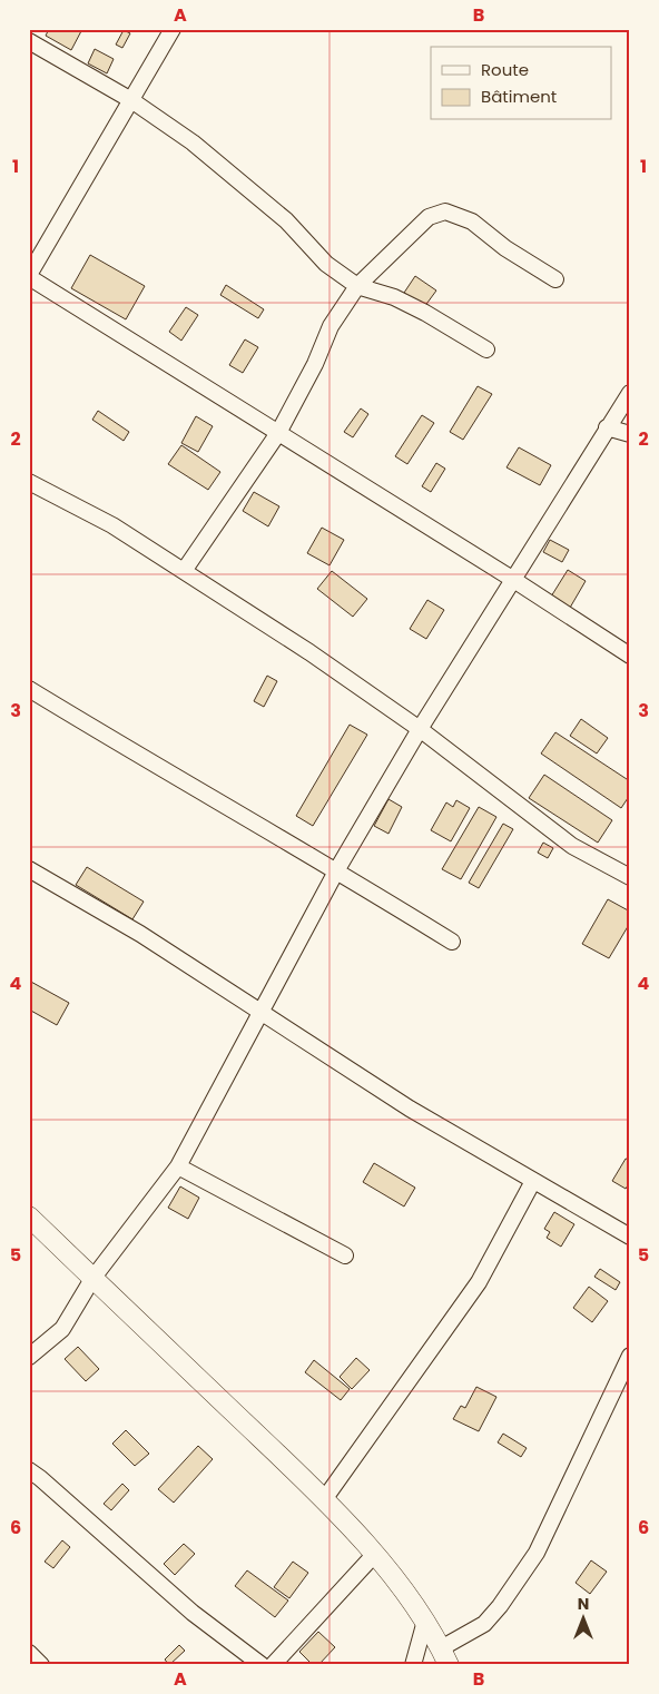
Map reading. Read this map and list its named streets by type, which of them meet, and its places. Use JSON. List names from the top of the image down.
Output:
{
  "legend": ["Route", "Bâtiment"],
  "north": "top",
  "grid": {
    "columns": ["A", "B"],
    "rows": [
      "1",
      "2",
      "3",
      "4",
      "5",
      "6"
    ]
  }
}
